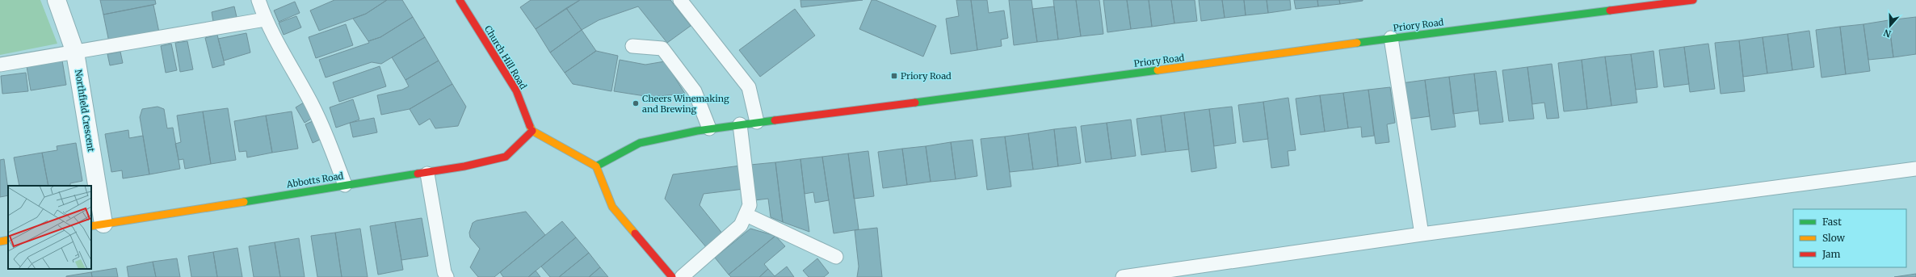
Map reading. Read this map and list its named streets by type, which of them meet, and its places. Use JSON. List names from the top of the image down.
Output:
{
  "streets": {
    "street": [
      "Priory Road",
      "Church Hill Road",
      "Northfield Crescent",
      "Abbotts Road"
    ]
  },
  "crossings": [
    ["Church Hill Road", "Abbotts Road"],
    ["Northfield Crescent", "Abbotts Road"]
  ],
  "places": {
    "transit": ["Priory Road"],
    "other": ["Cheers Winemaking and Brewing"]
  },
  "legend": ["Fast", "Slow", "Jam"],
  "north": "bottom"
}
